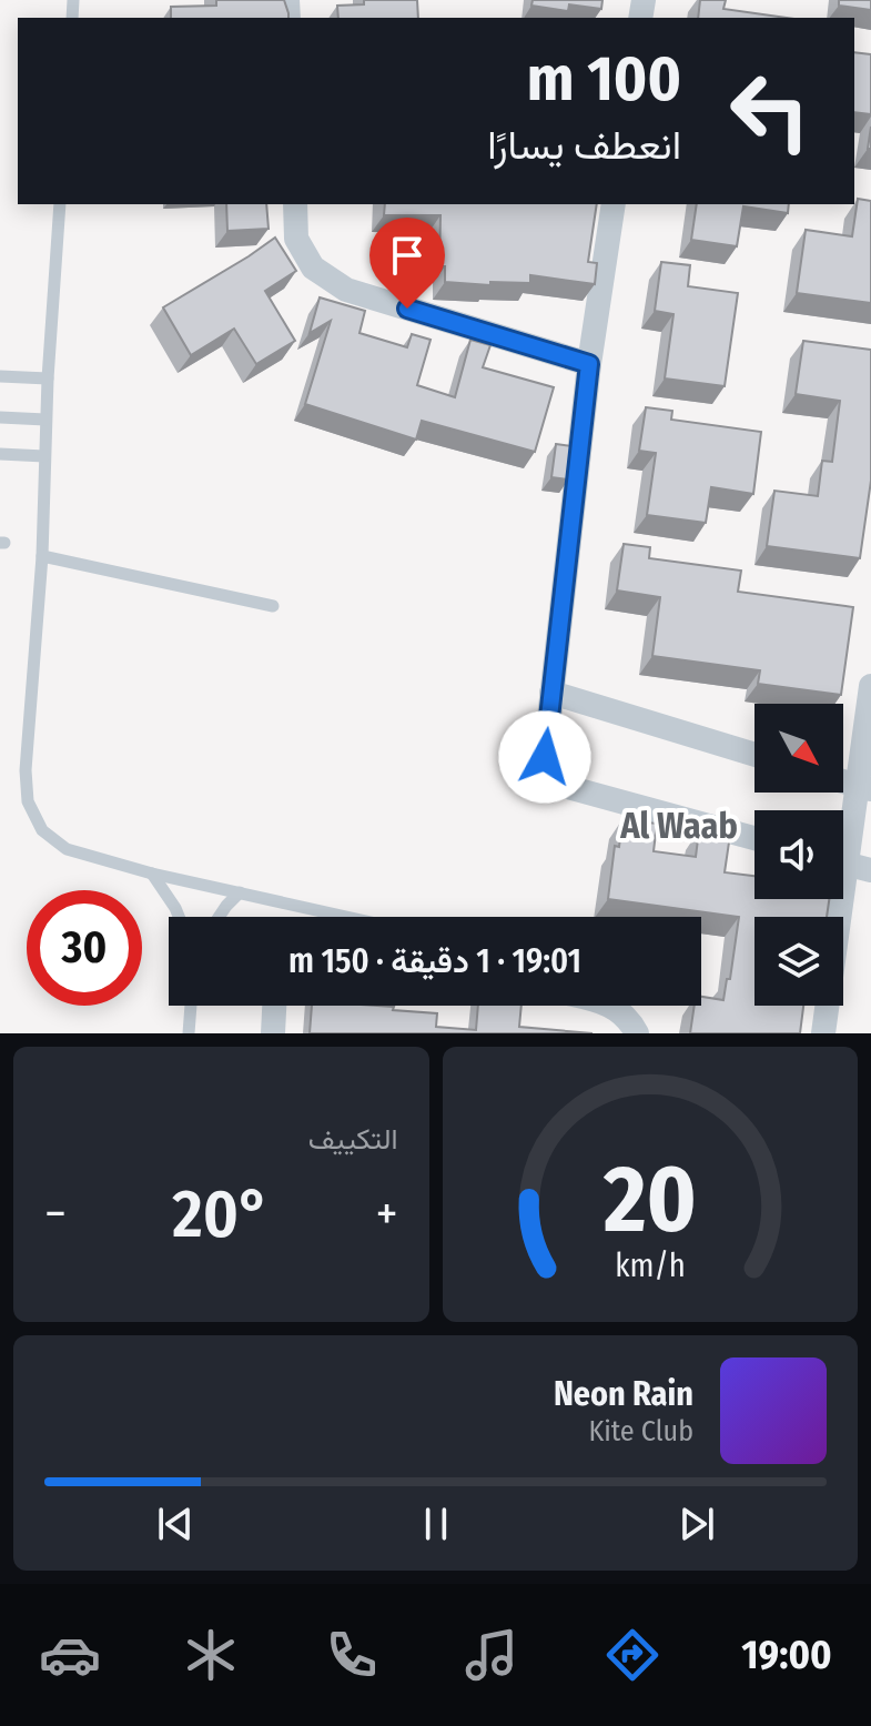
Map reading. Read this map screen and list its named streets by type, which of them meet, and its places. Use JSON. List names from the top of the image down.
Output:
{
  "districts": ["Al Waab"],
  "north": "bottom right",
  "page": {
    "turn": ["100 m", "انعطف يسارًا"],
    "limit": "30",
    "trip": "19:01 · 1 دقيقة · 150 m",
    "tile": "التكييف",
    "heat": ["−", "20°", "+"],
    "song": ["Neon Rain", "Kite Club"],
    "tabs": "19:00",
    "gauge": ["20", "km/h"]
  }
}
